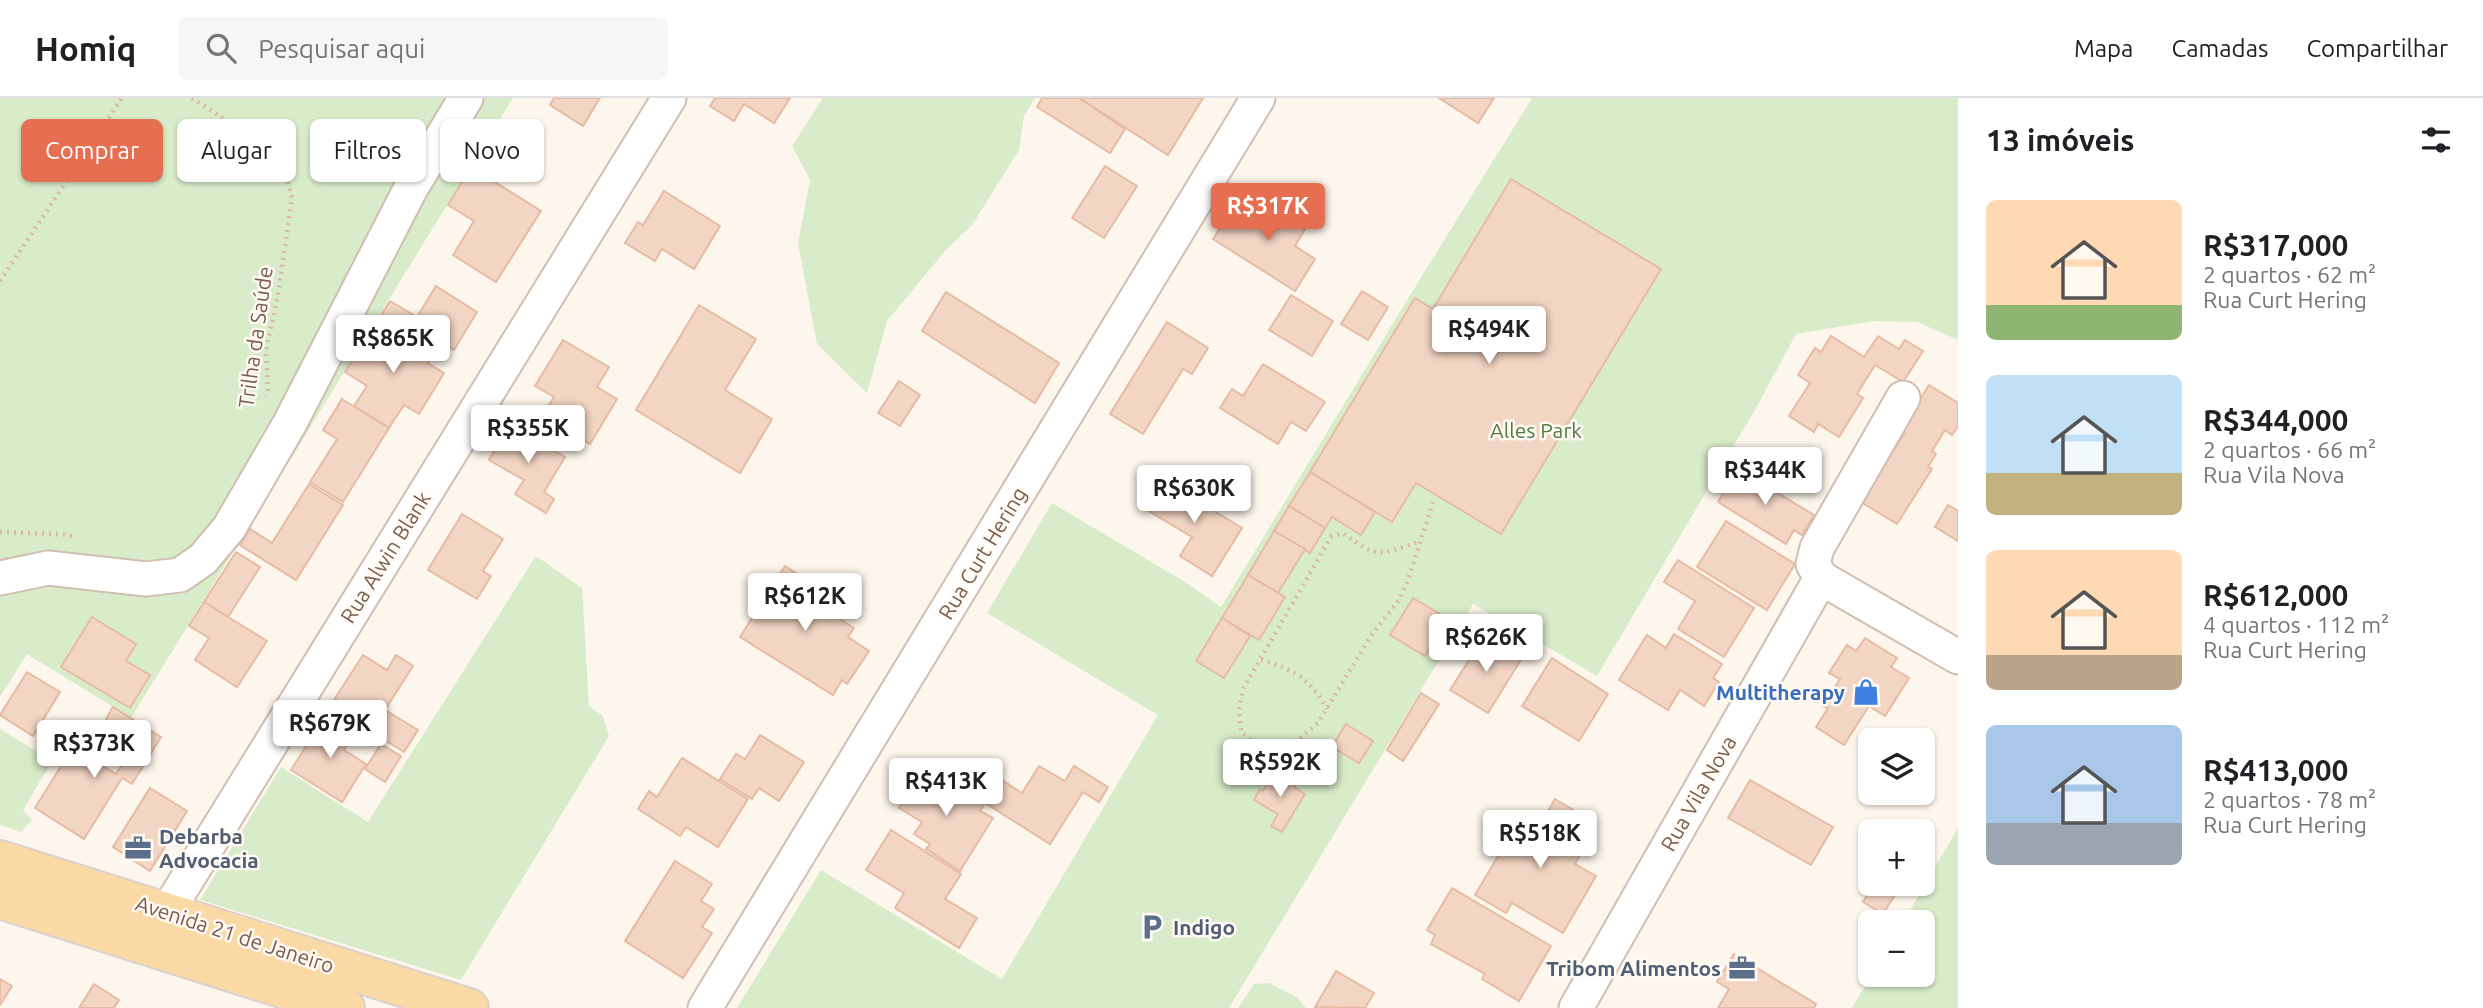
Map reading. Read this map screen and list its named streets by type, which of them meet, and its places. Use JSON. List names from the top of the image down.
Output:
{
  "streets": {
    "main road": ["Avenida 21 de Janeiro"],
    "street": ["Rua Curt Hering", "Rua Alwin Blank", "Rua Vila Nova"],
    "path": ["Trilha da Saúde"]
  },
  "crossings": [
    ["Rua Alwin Blank", "Avenida 21 de Janeiro"]
  ],
  "parks": ["Alles Park"],
  "places": {
    "shop": ["Multitherapy"],
    "office": ["Debarba Advocacia", "Tribom Alimentos"],
    "parking": ["Indigo"]
  },
  "page": {
    "header": "Homiq",
    "search": "Pesquisar aqui",
    "nav": ["Mapa", "Camadas", "Compartilhar"],
    "heading": "13 imóveis",
    "chip": [
      "Comprar",
      "Alugar",
      "Filtros",
      "Novo"
    ],
    "list": [
      {
        "name": "R$317,000",
        "note": "2 quartos · 62 m² · Rua Curt Hering"
      },
      {
        "name": "R$344,000",
        "note": "2 quartos · 66 m² · Rua Vila Nova"
      },
      {
        "name": "R$612,000",
        "note": "4 quartos · 112 m² · Rua Curt Hering"
      },
      {
        "name": "R$413,000",
        "note": "2 quartos · 78 m² · Rua Curt Hering"
      }
    ],
    "price": [
      "R$317K",
      "R$494K",
      "R$865K",
      "R$355K",
      "R$344K",
      "R$630K",
      "R$612K",
      "R$626K",
      "R$679K",
      "R$373K",
      "R$592K",
      "R$413K",
      "R$518K"
    ],
    "map_buttons": ["+", "−"]
  }
}
